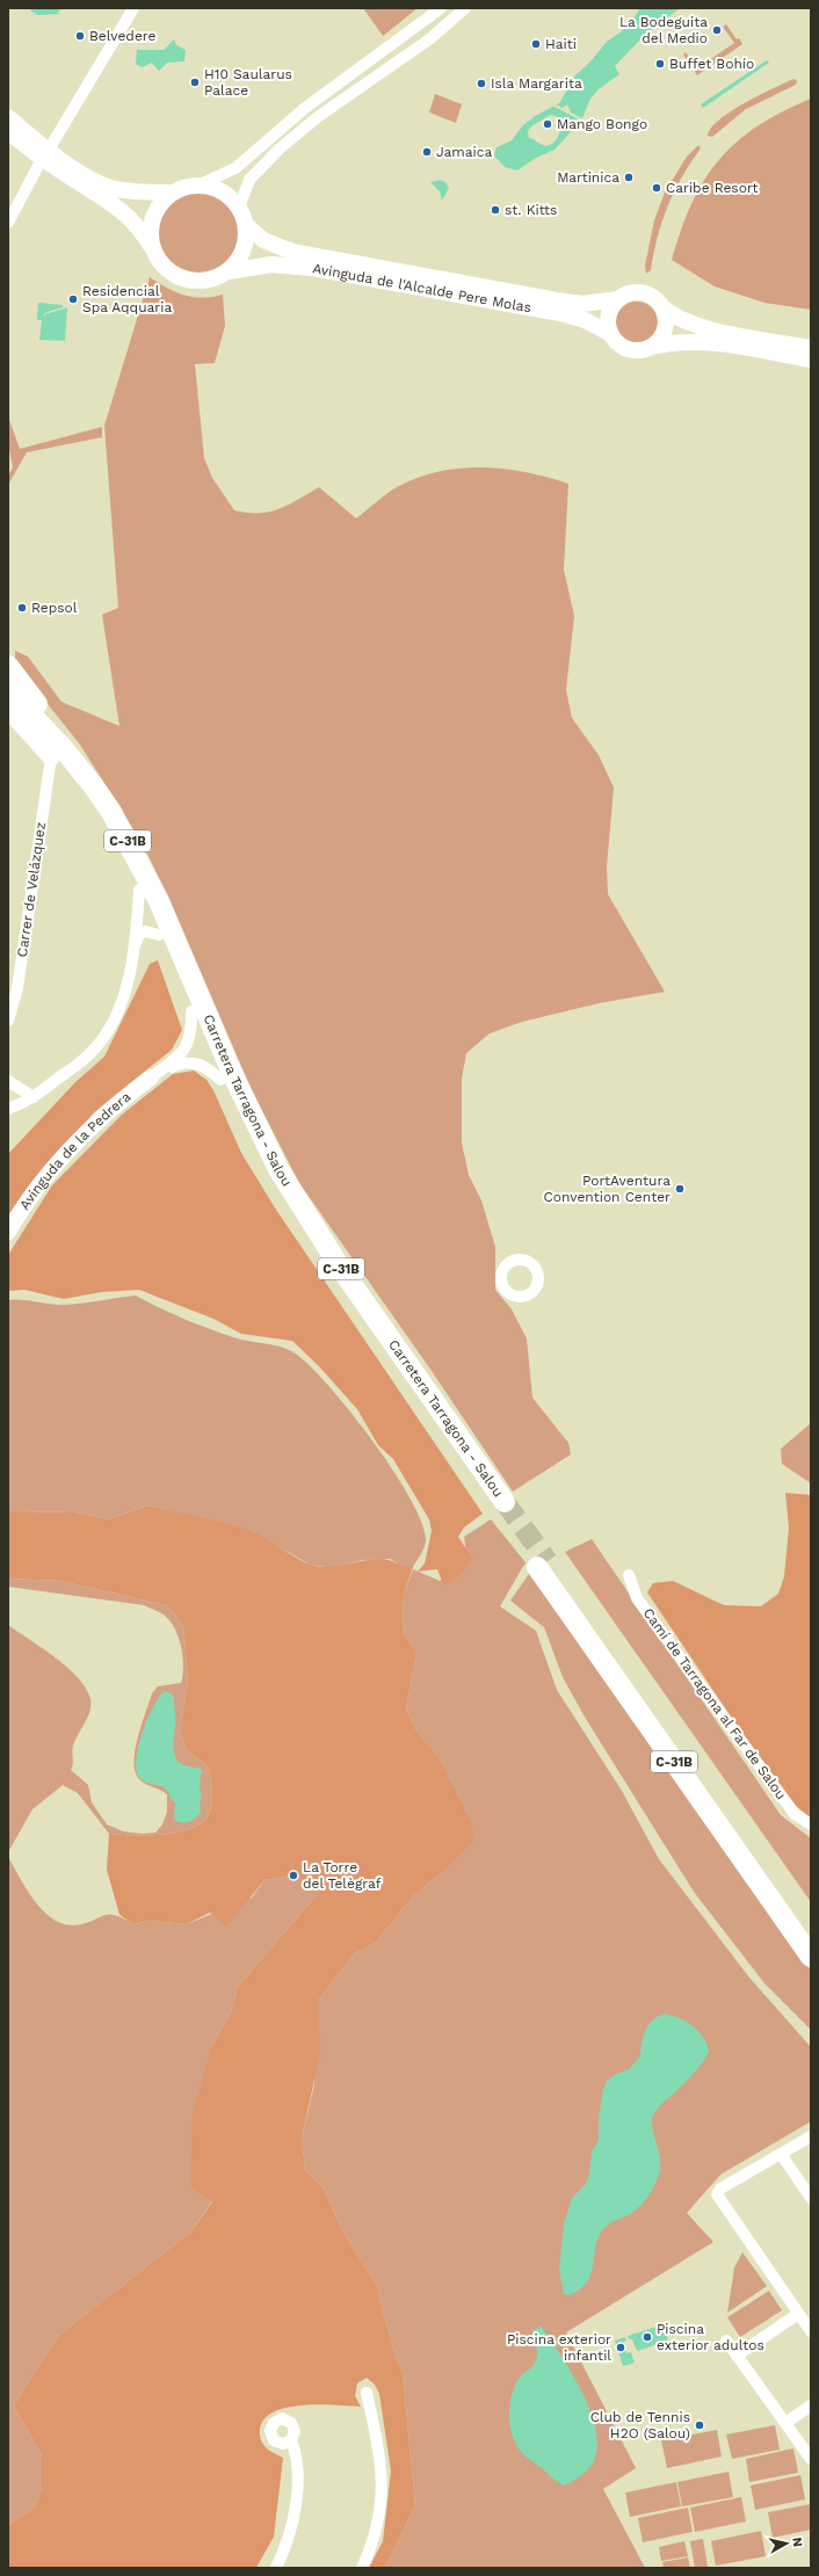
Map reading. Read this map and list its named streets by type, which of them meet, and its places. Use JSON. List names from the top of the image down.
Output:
{
  "streets": {
    "highway": ["C-31B", "Carretera Tarragona - Salou"],
    "street": [
      "Avinguda de l'Alcalde Pere Molas",
      "Carrer de Velázquez",
      "Avinguda de la Pedrera",
      "Camí de Tarragona al Far de Salou"
    ]
  },
  "crossings": [
    ["Carrer de Velázquez", "Carretera Tarragona - Salou"],
    ["Carretera Tarragona - Salou", "Avinguda de la Pedrera"]
  ],
  "places": [
    "La Bodeguita del Medio",
    "Belvedere",
    "Haiti",
    "Buffet Bohío",
    "H10 Saularus Palace",
    "Isla Margarita",
    "Mango Bongo",
    "Jamaica",
    "Martinica",
    "Caribe Resort",
    "st. Kitts",
    "Residencial Spa Aqquaria",
    "Repsol",
    "PortAventura Convention Center",
    "La Torre del Telègraf",
    "Piscina exterior adultos",
    "Piscina exterior infantil",
    "Club de Tennis H2O (Salou)"
  ],
  "north": "right"
}
